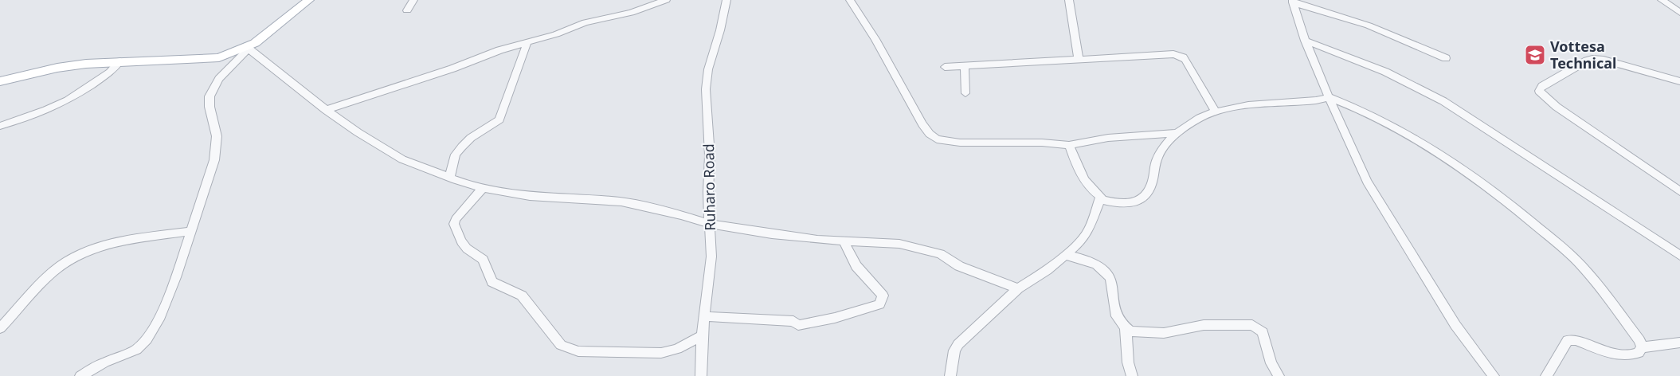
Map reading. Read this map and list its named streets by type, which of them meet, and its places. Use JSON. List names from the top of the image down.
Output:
{
  "streets": {
    "street": ["Ruharo Road"]
  },
  "places": {
    "school or university": ["Vottesa Technical"]
  }
}
